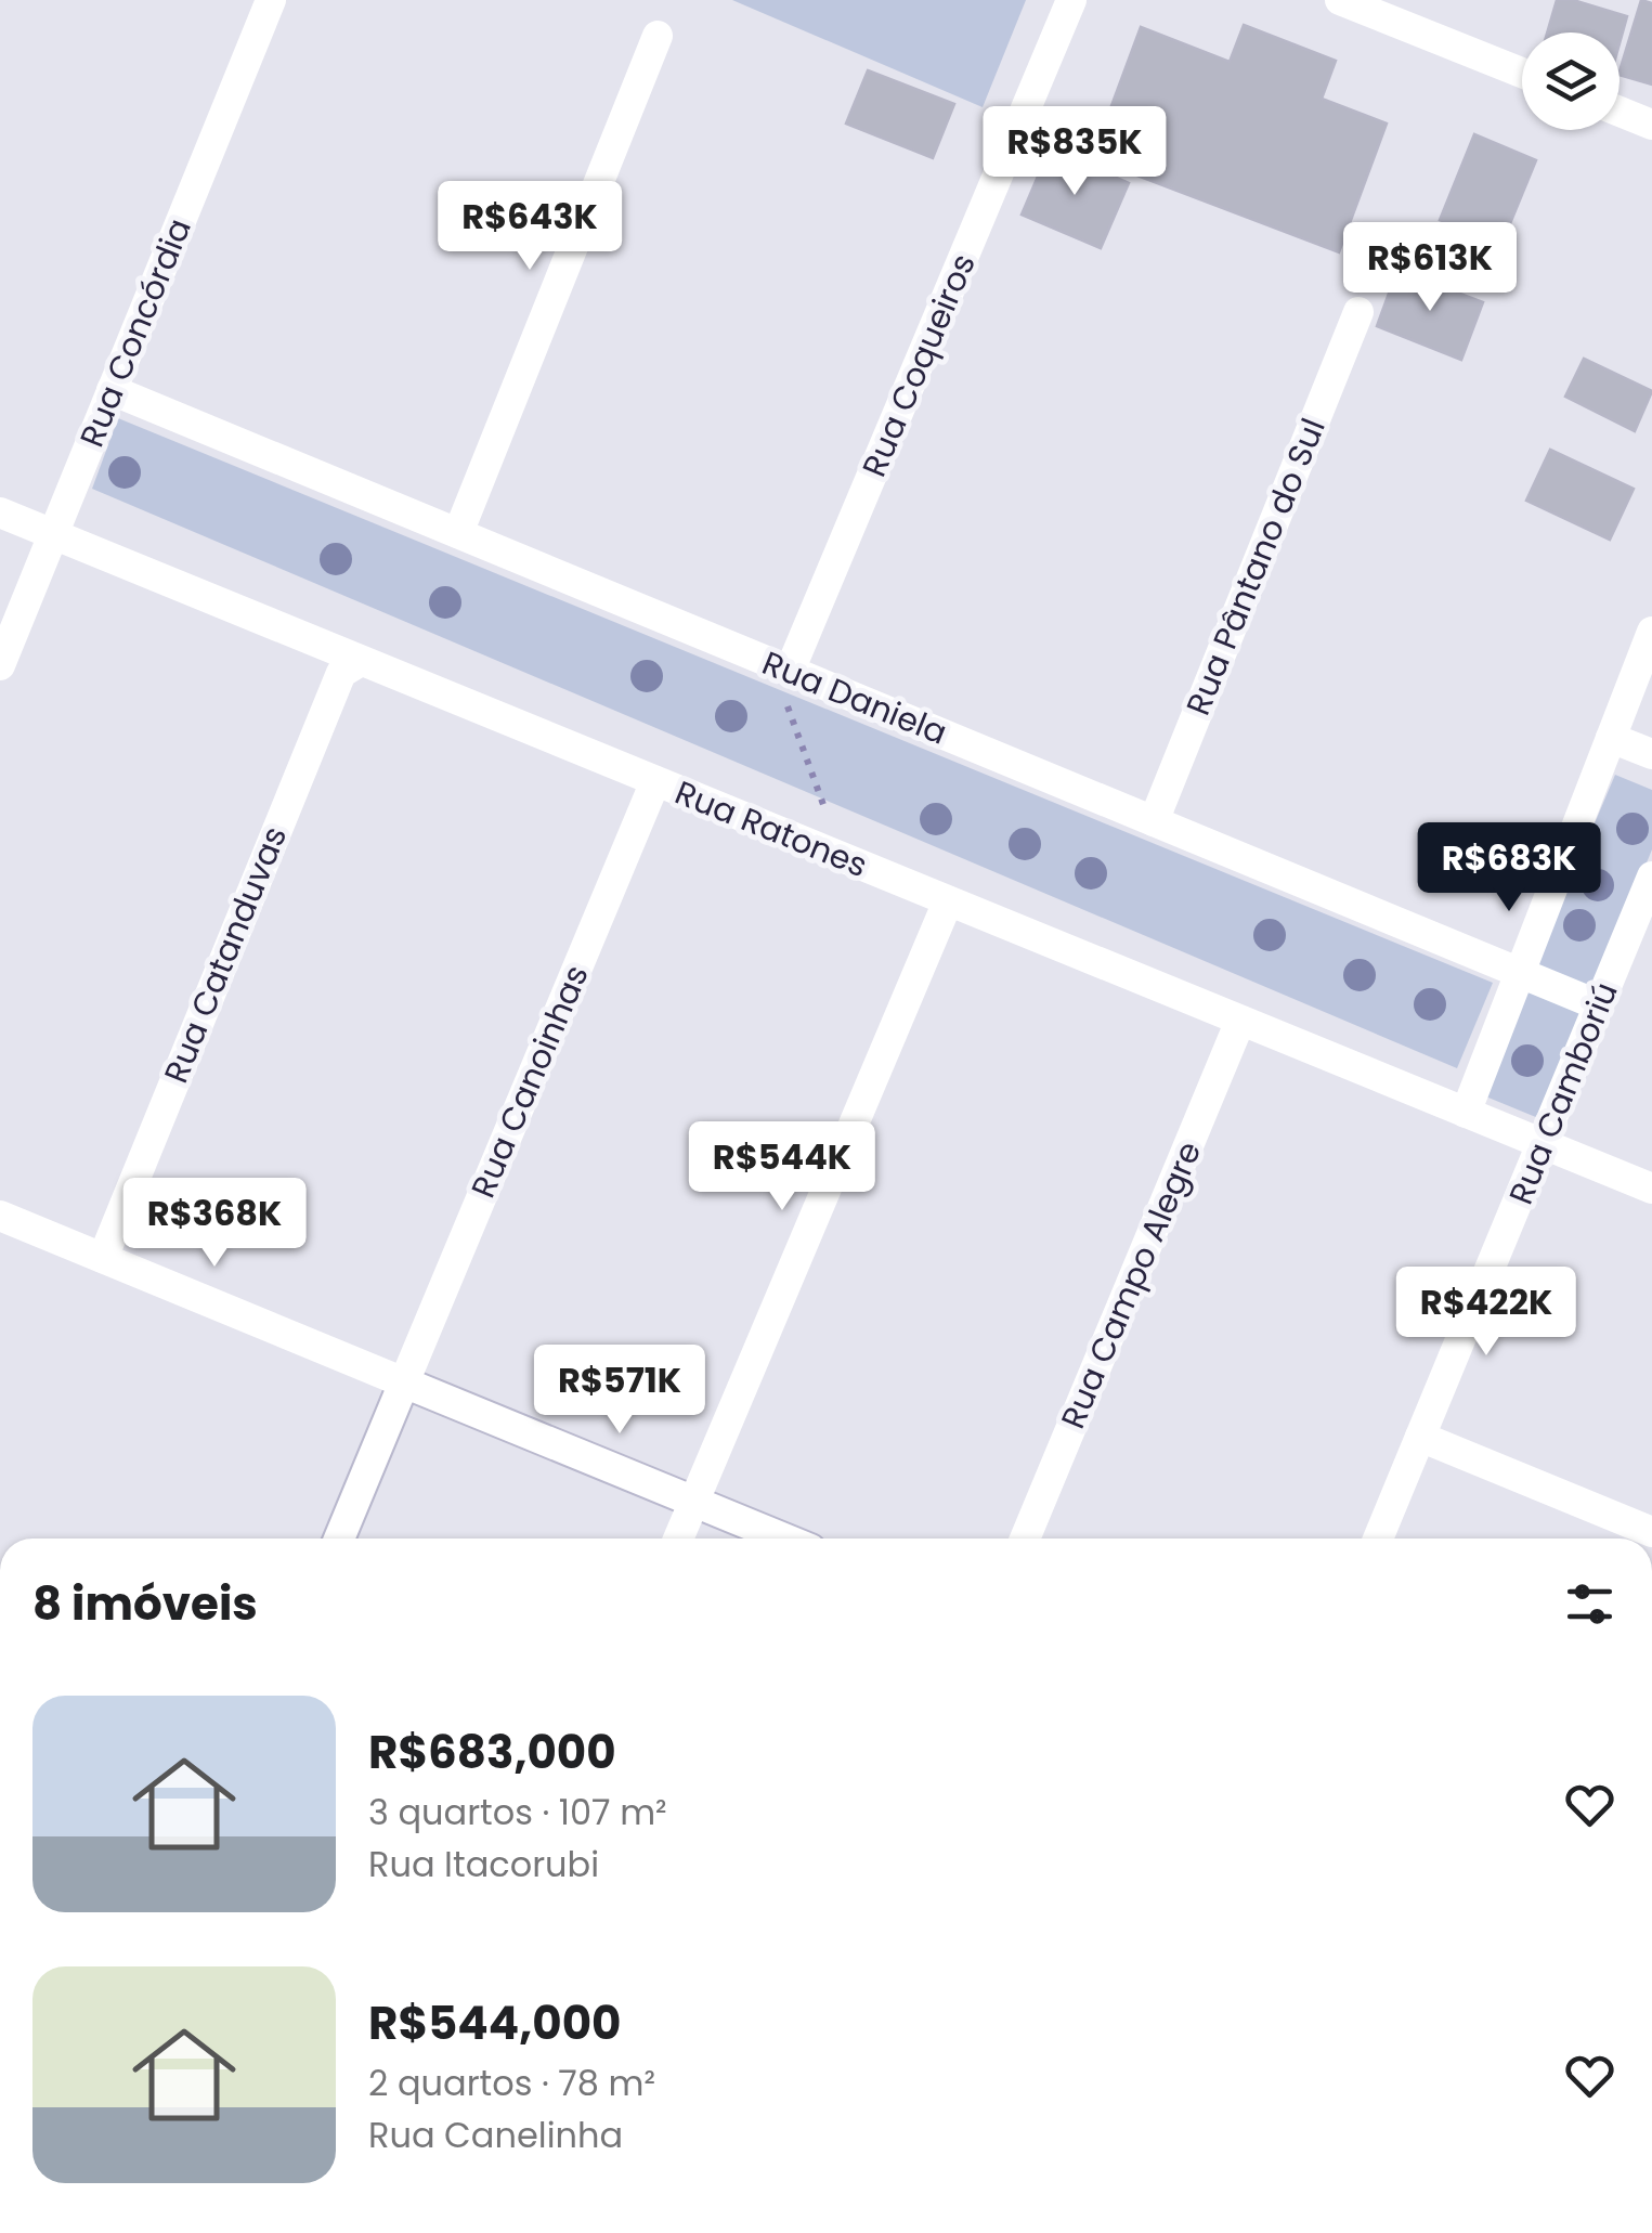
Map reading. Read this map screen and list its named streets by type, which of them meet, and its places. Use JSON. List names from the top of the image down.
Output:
{
  "streets": {
    "street": [
      "Rua Concórdia",
      "Rua Coqueiros",
      "Rua Pântano do Sul",
      "Rua Daniela",
      "Rua Ratones",
      "Rua Catanduvas",
      "Rua Canoinhas",
      "Rua Camboriú",
      "Rua Campo Alegre"
    ]
  },
  "crossings": [
    ["Rua Concórdia", "Rua Daniela"],
    ["Rua Concórdia", "Rua Ratones"],
    ["Rua Coqueiros", "Rua Daniela"],
    ["Rua Pântano do Sul", "Rua Daniela"],
    ["Rua Daniela", "Rua Camboriú"],
    ["Rua Ratones", "Rua Catanduvas"],
    ["Rua Ratones", "Rua Canoinhas"],
    ["Rua Ratones", "Rua Camboriú"],
    ["Rua Ratones", "Rua Campo Alegre"]
  ],
  "page": {
    "price": [
      "R$835K",
      "R$643K",
      "R$613K",
      "R$683K",
      "R$544K",
      "R$368K",
      "R$422K",
      "R$571K"
    ],
    "heading": "8 imóveis",
    "list": [
      {
        "name": "R$683,000",
        "note": "3 quartos · 107 m² · Rua Itacorubi"
      },
      {
        "name": "R$544,000",
        "note": "2 quartos · 78 m² · Rua Canelinha"
      }
    ]
  }
}
